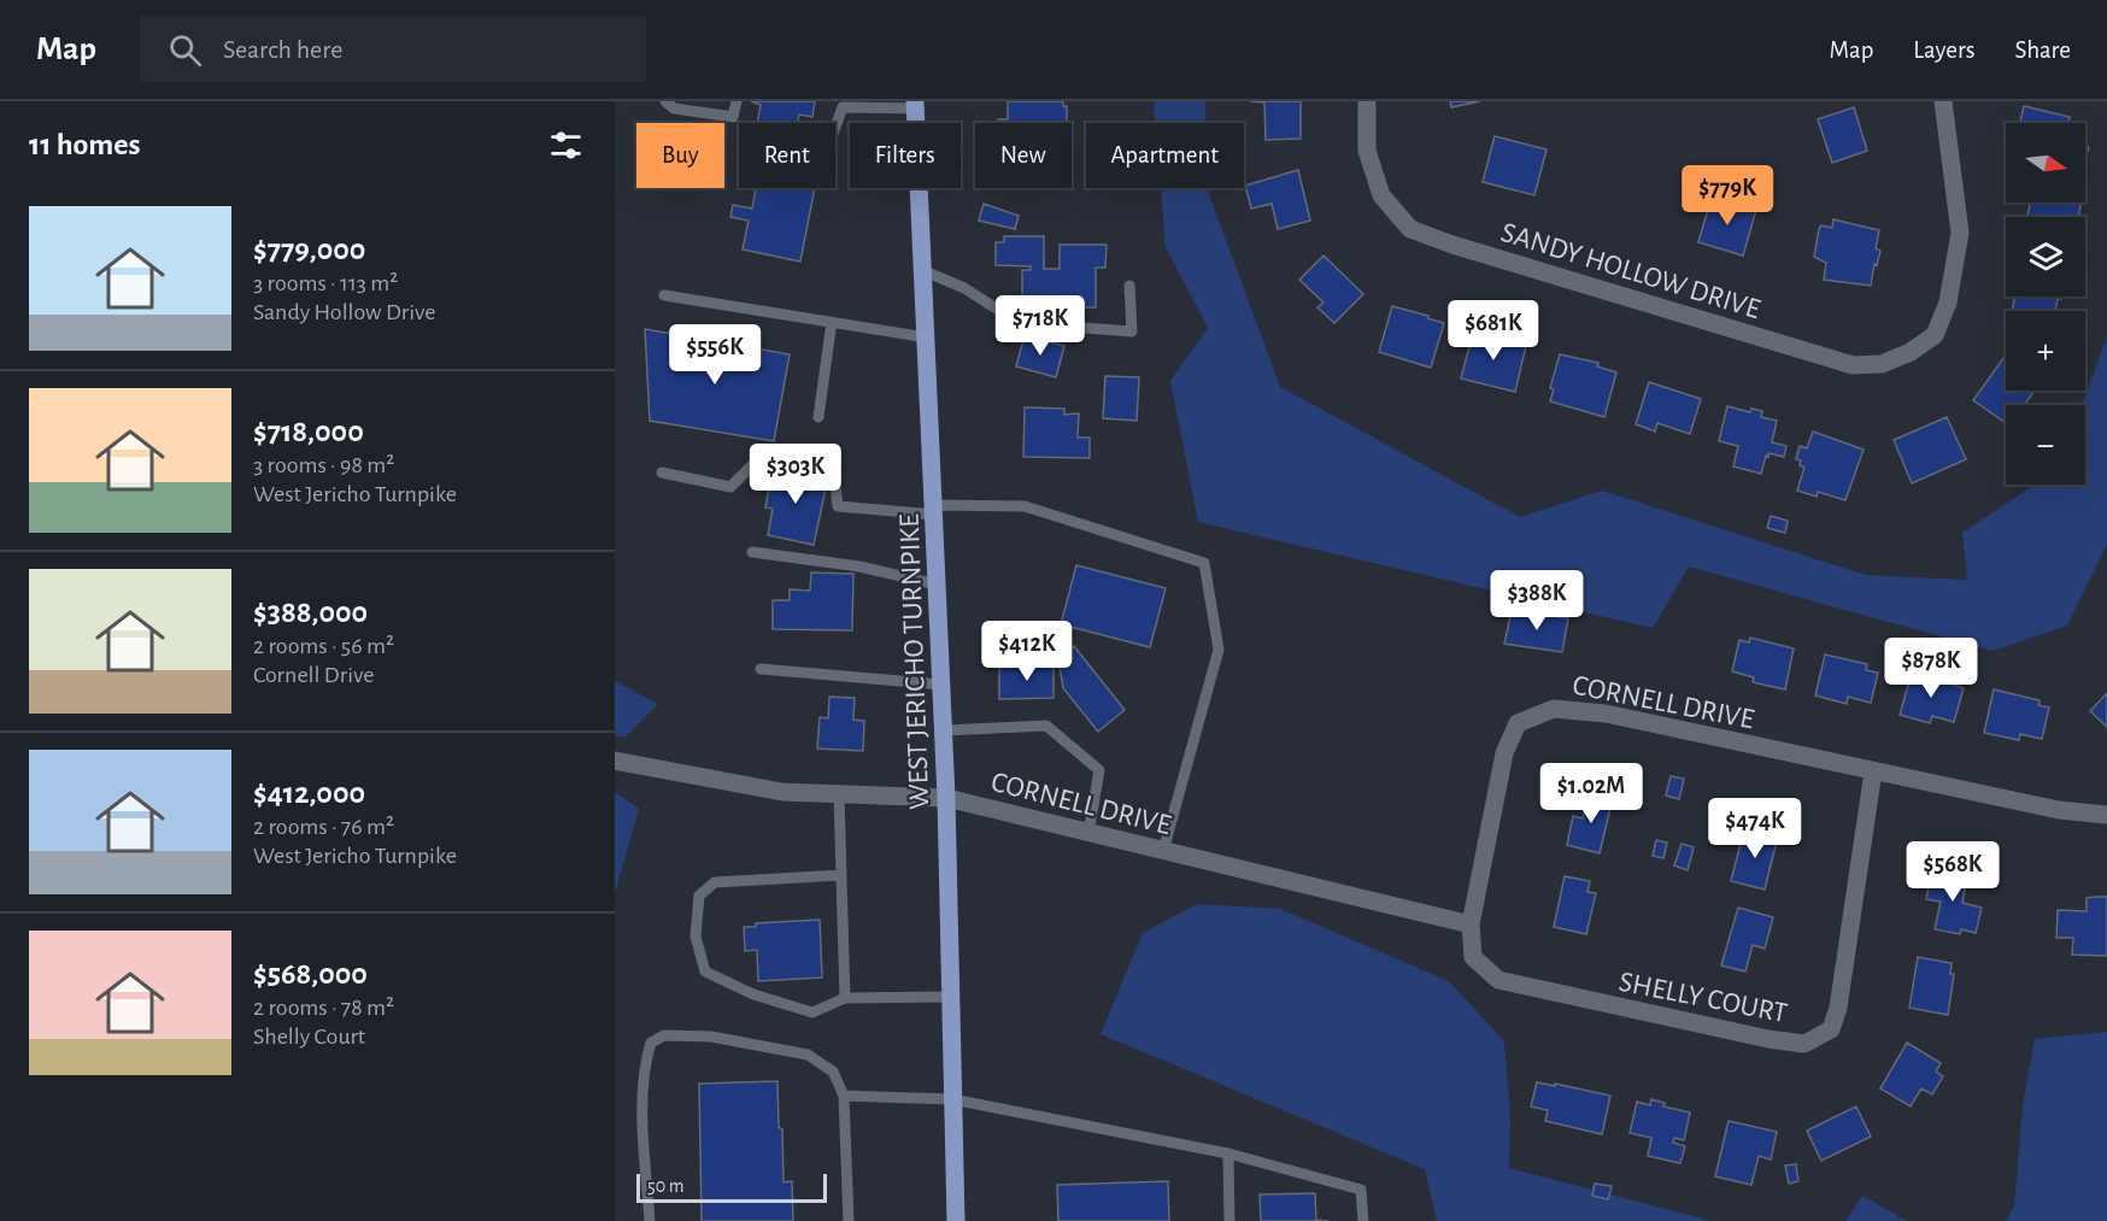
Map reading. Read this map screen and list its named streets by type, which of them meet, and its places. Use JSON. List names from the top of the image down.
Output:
{
  "streets": {
    "main road": ["WEST JERICHO TURNPIKE"],
    "street": ["SANDY HOLLOW DRIVE", "CORNELL DRIVE", "SHELLY COURT"]
  },
  "crossings": [
    ["WEST JERICHO TURNPIKE", "CORNELL DRIVE"],
    ["CORNELL DRIVE", "SHELLY COURT"]
  ],
  "scale_bar": "50 m",
  "north": "right",
  "page": {
    "header": "Map",
    "search": "Search here",
    "nav": ["Map", "Layers", "Share"],
    "heading": "11 homes",
    "map_buttons": ["+", "−"],
    "chip": [
      "Buy",
      "Rent",
      "Filters",
      "New",
      "Apartment"
    ],
    "price": [
      "$779K",
      "$718K",
      "$681K",
      "$556K",
      "$303K",
      "$388K",
      "$412K",
      "$878K",
      "$1.02M",
      "$474K",
      "$568K"
    ],
    "list": [
      {
        "name": "$779,000",
        "note": "3 rooms · 113 m² · Sandy Hollow Drive"
      },
      {
        "name": "$718,000",
        "note": "3 rooms · 98 m² · West Jericho Turnpike"
      },
      {
        "name": "$388,000",
        "note": "2 rooms · 56 m² · Cornell Drive"
      },
      {
        "name": "$412,000",
        "note": "2 rooms · 76 m² · West Jericho Turnpike"
      },
      {
        "name": "$568,000",
        "note": "2 rooms · 78 m² · Shelly Court"
      }
    ],
    "scale": "50 m"
  }
}
